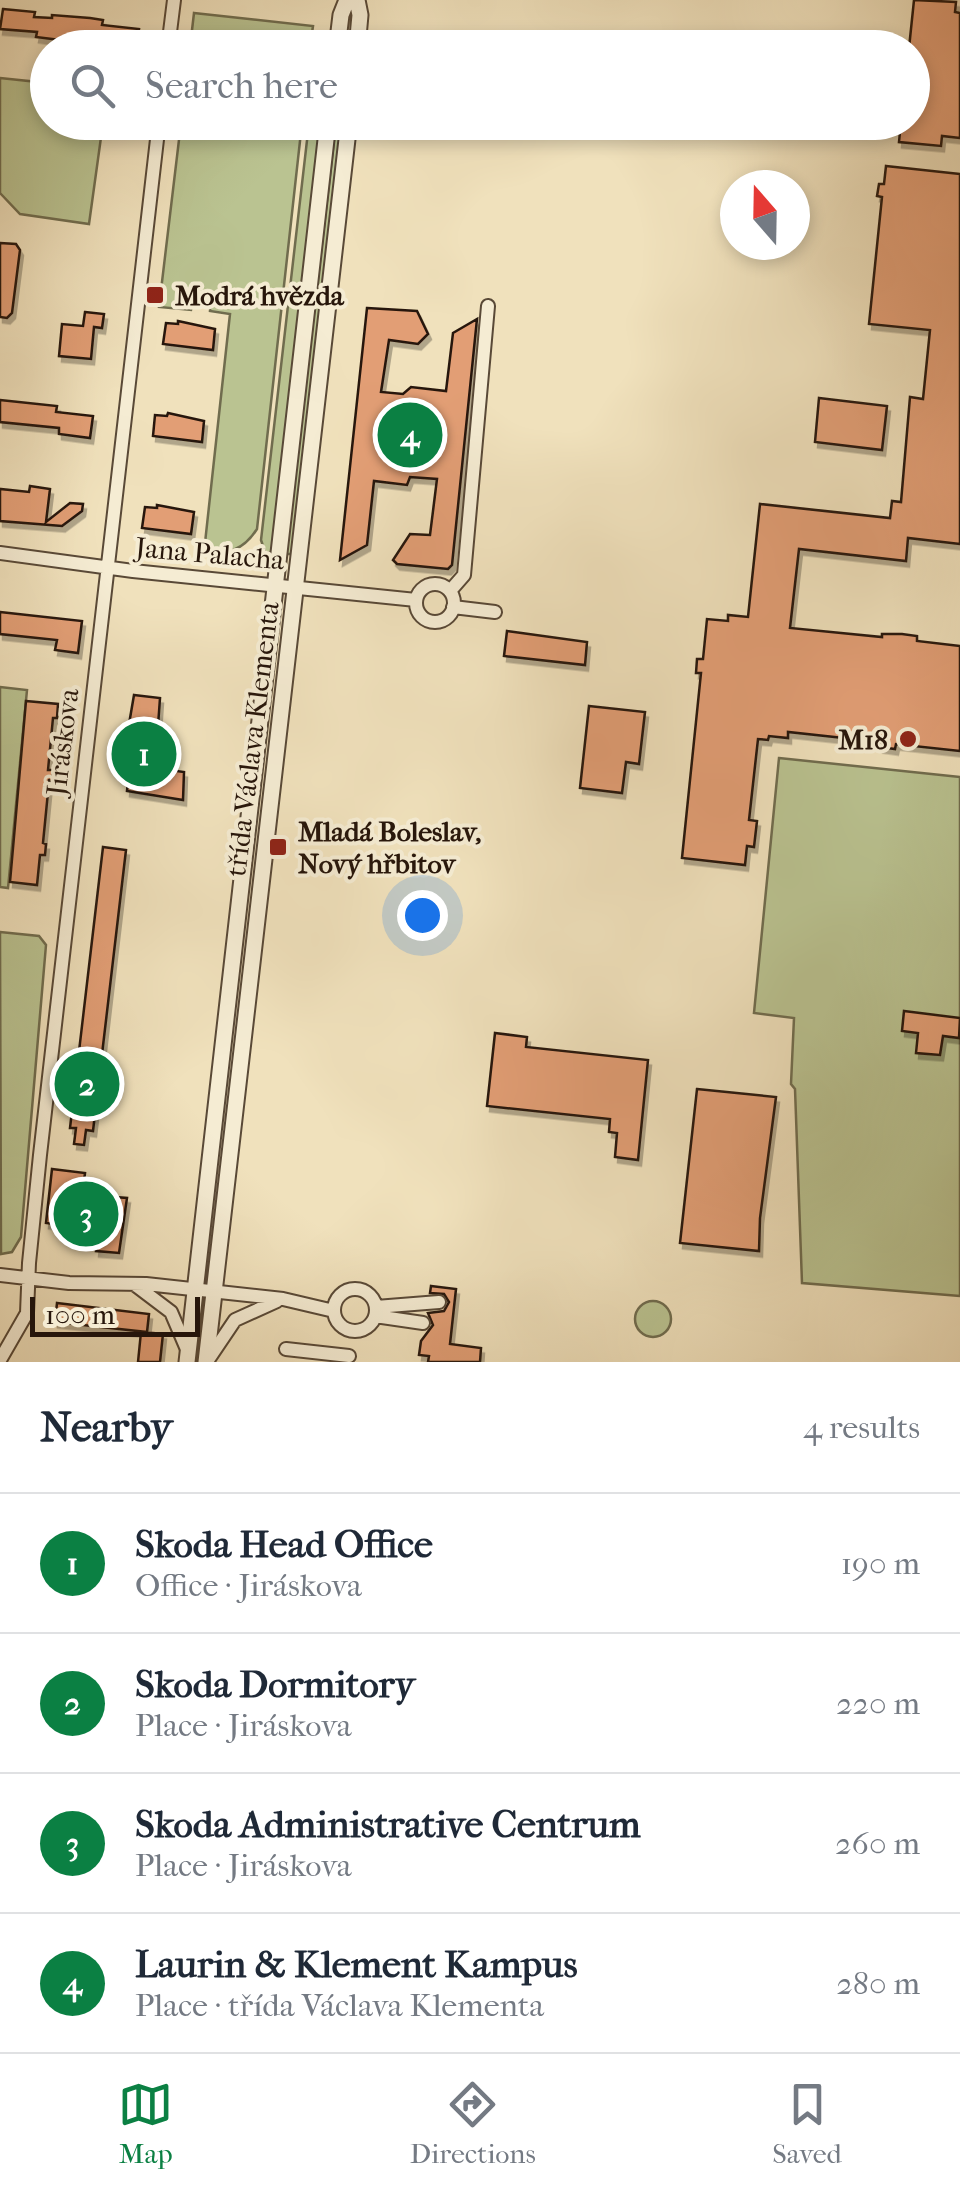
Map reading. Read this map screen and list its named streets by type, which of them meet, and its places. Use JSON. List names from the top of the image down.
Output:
{
  "streets": {
    "street": ["Jana Palacha", "třída Václava Klementa", "Jiráskova"]
  },
  "crossings": [
    ["Jana Palacha", "třída Václava Klementa"],
    ["Jana Palacha", "Jiráskova"]
  ],
  "places": {
    "transit": ["Modrá hvězda", "Mladá Boleslav, Nový hřbitov"],
    "other": ["M18"]
  },
  "scale_bar": "100 m",
  "north": "top",
  "page": {
    "search": "Search here",
    "pins": [
      "4",
      "1",
      "2",
      "3"
    ],
    "scale": "100 m",
    "heading": ["Nearby", "4 results"],
    "list": [
      {
        "mark": "1",
        "name": "Skoda Head Office",
        "note": "Office · Jiráskova",
        "value": "190 m"
      },
      {
        "mark": "2",
        "name": "Skoda Dormitory",
        "note": "Place · Jiráskova",
        "value": "220 m"
      },
      {
        "mark": "3",
        "name": "Skoda Administrative Centrum",
        "note": "Place · Jiráskova",
        "value": "260 m"
      },
      {
        "mark": "4",
        "name": "Laurin & Klement Kampus",
        "note": "Place · třída Václava Klementa",
        "value": "280 m"
      }
    ],
    "nav": ["Map", "Directions", "Saved"]
  }
}
